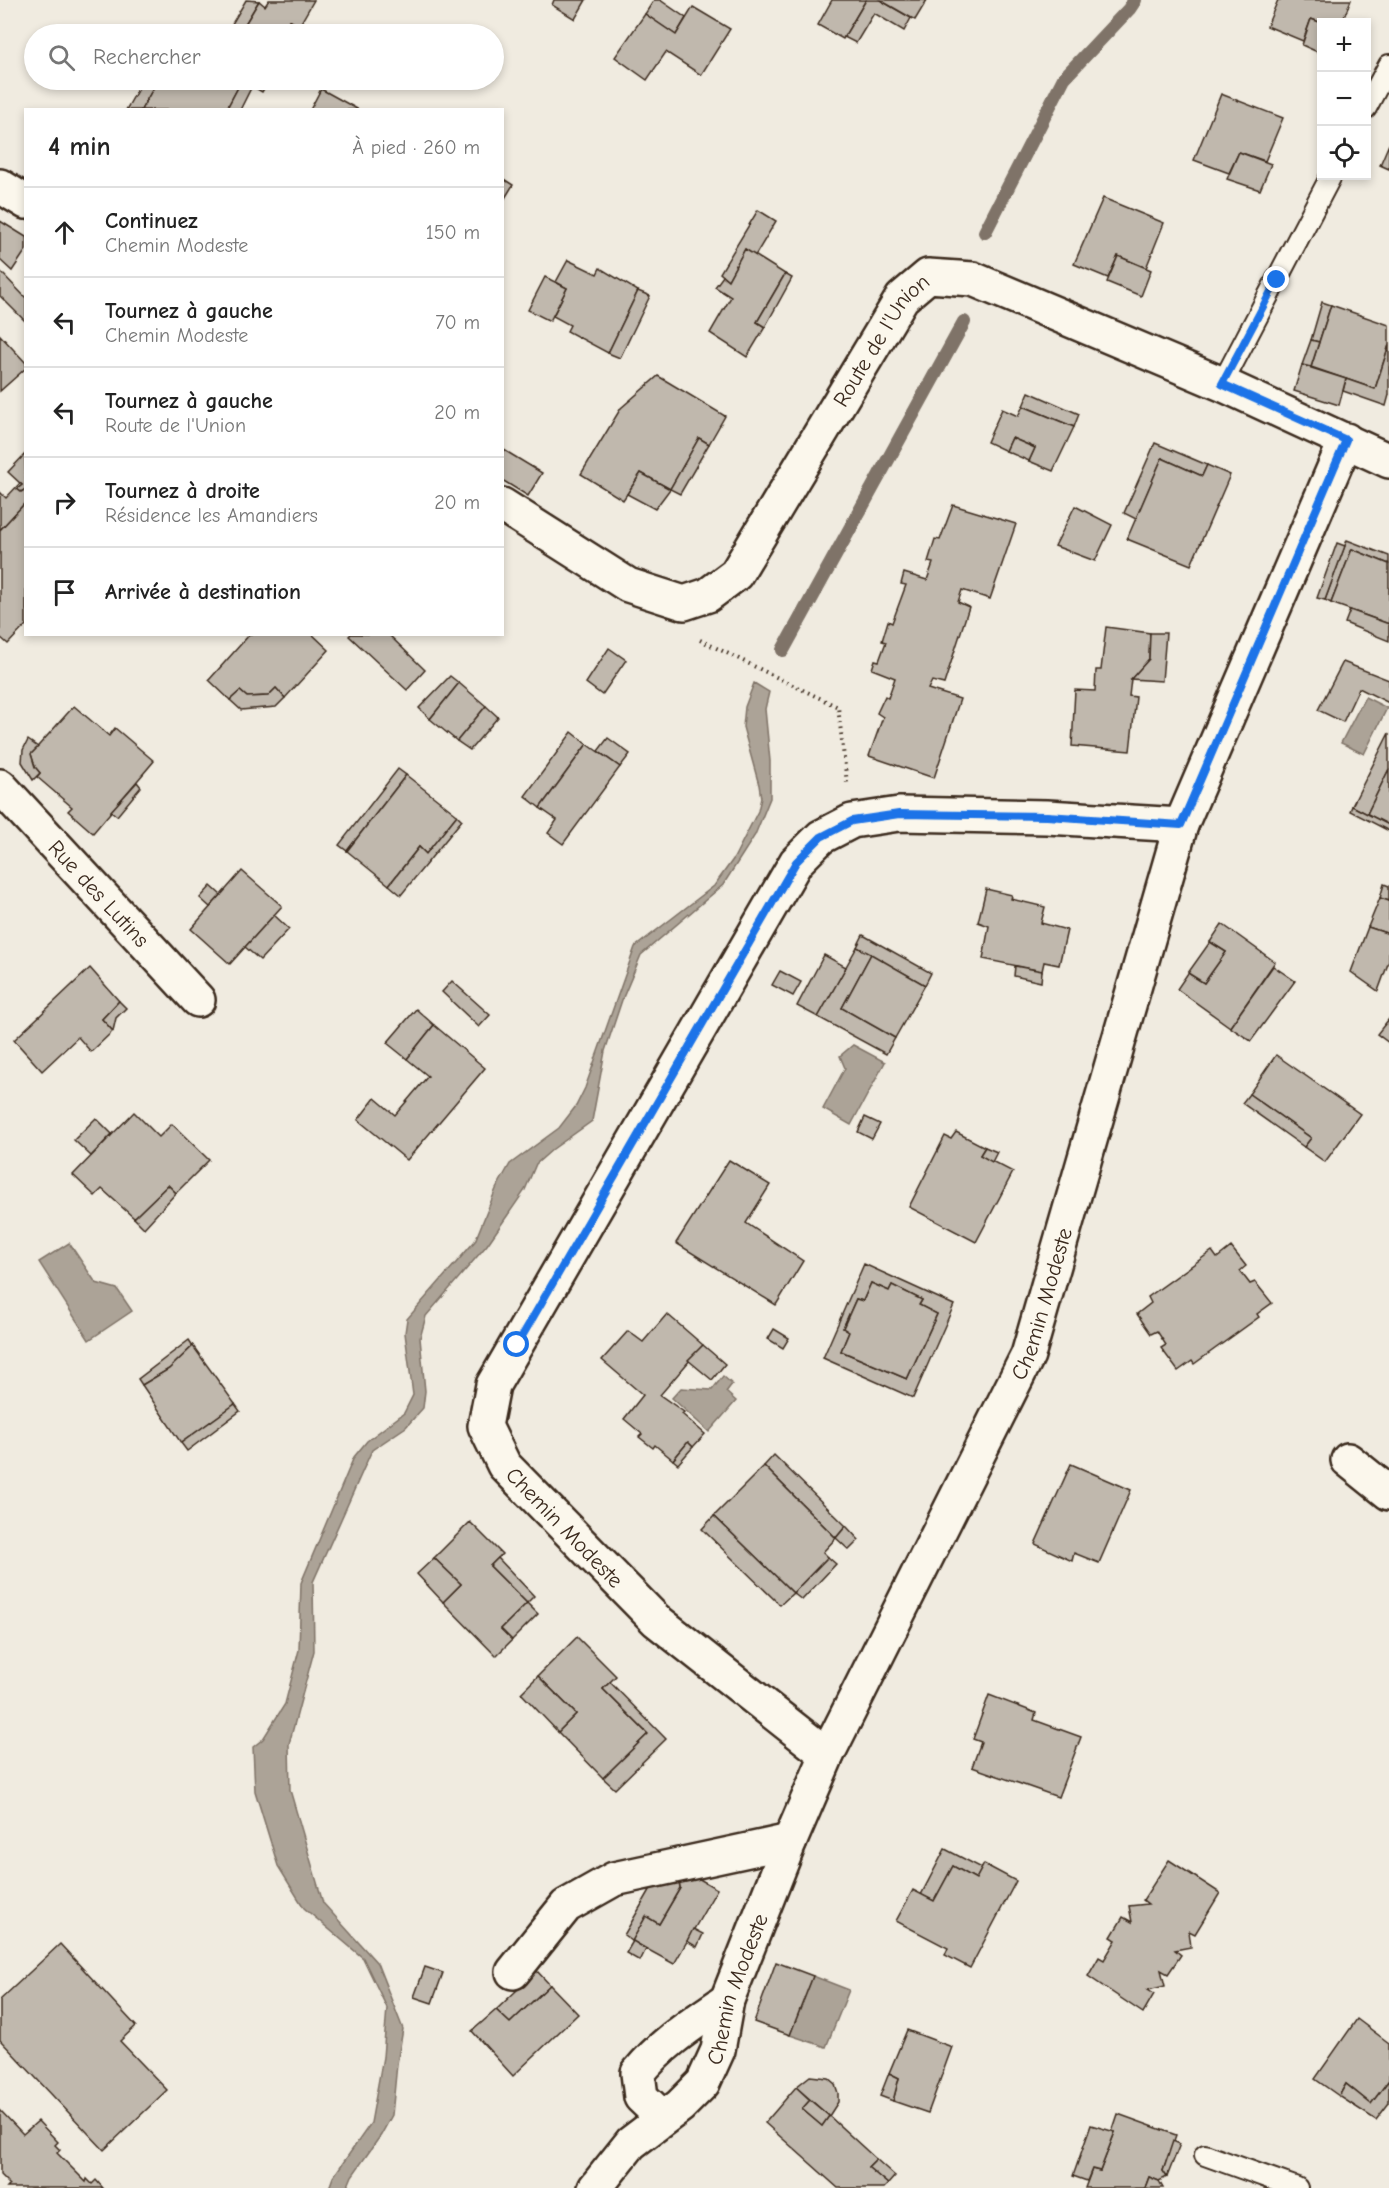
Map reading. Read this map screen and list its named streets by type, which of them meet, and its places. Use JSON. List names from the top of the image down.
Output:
{
  "streets": {
    "street": ["Route de l'Union", "Rue des Lutins", "Chemin Modeste"]
  },
  "crossings": [
    ["Route de l'Union", "Chemin Modeste"]
  ],
  "page": {
    "map_buttons": ["+", "−"],
    "search": "Rechercher",
    "heading": ["4 min", "À pied · 260 m"],
    "list": [
      ["Continuez", "Chemin Modeste", "150 m"],
      ["Tournez à gauche", "Chemin Modeste", "70 m"],
      ["Tournez à gauche", "Route de l'Union", "20 m"],
      ["Tournez à droite", "Résidence les Amandiers", "20 m"],
      "Arrivée à destination"
    ]
  }
}
